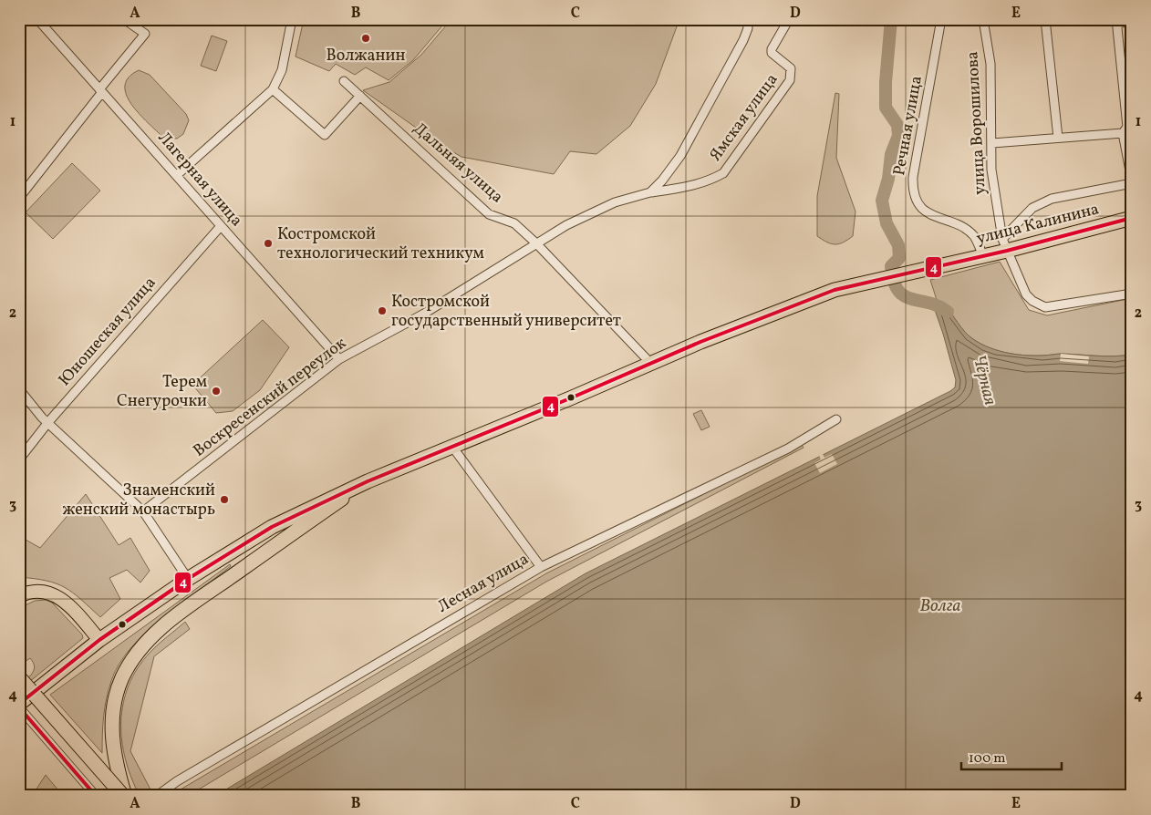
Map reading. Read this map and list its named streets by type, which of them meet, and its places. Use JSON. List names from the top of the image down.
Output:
{
  "streets": {
    "highway": ["улица Калинина"],
    "street": [
      "Ямская улица",
      "улица Ворошилова",
      "Речная улица",
      "Дальняя улица",
      "Лагерная улица",
      "Юношеская улица",
      "Воскресенский переулок",
      "Лесная улица"
    ]
  },
  "crossings": [
    ["улица Ворошилова", "улица Калинина"],
    ["Речная улица", "улица Калинина"],
    ["Дальняя улица", "улица Калинина"],
    ["Дальняя улица", "Воскресенский переулок"],
    ["Лагерная улица", "Юношеская улица"],
    ["Лагерная улица", "Воскресенский переулок"]
  ],
  "water": ["Чёрная", "Волга"],
  "places": [
    "Волжанин",
    "Костромской технологический техникум",
    "Костромской государственный университет",
    "Терем Cнегурочки",
    "Знаменский женский монастырь"
  ],
  "lines": ["transit line 4"],
  "scale_bar": "100 m",
  "grid": {
    "columns": [
      "A",
      "B",
      "C",
      "D",
      "E"
    ],
    "rows": [
      "1",
      "2",
      "3",
      "4"
    ]
  }
}
